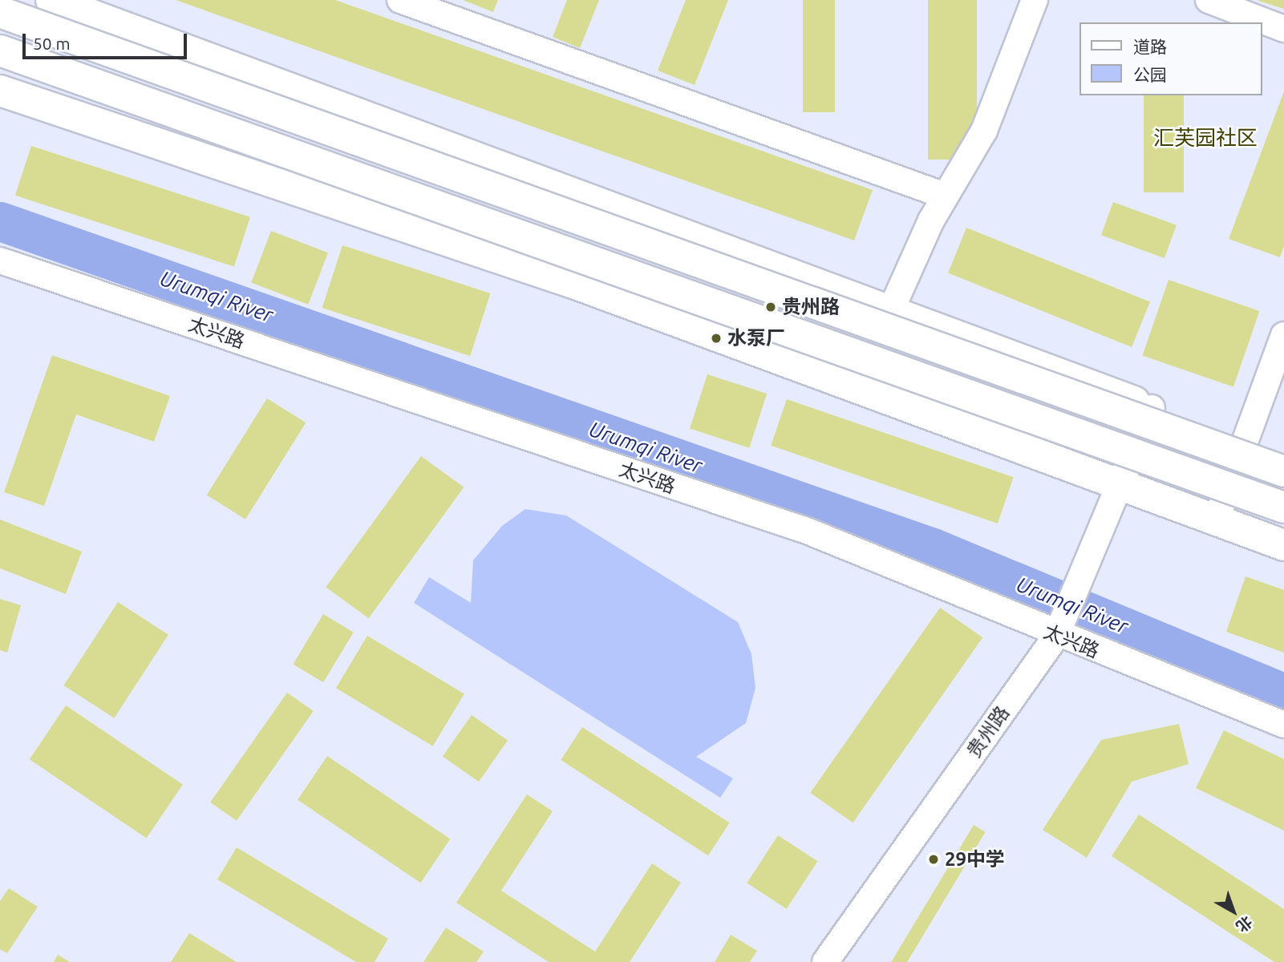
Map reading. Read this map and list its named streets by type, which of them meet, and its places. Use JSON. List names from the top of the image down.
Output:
{
  "streets": {
    "street": ["太兴路", "贵州路"]
  },
  "crossings": [
    ["太兴路", "贵州路"]
  ],
  "districts": ["汇芙园社区"],
  "water": ["Urumqi River"],
  "places": ["贵州路", "水泵厂", "29中学"],
  "legend": ["道路", "公园"],
  "scale_bar": "50 m",
  "north": "bottom right"
}
